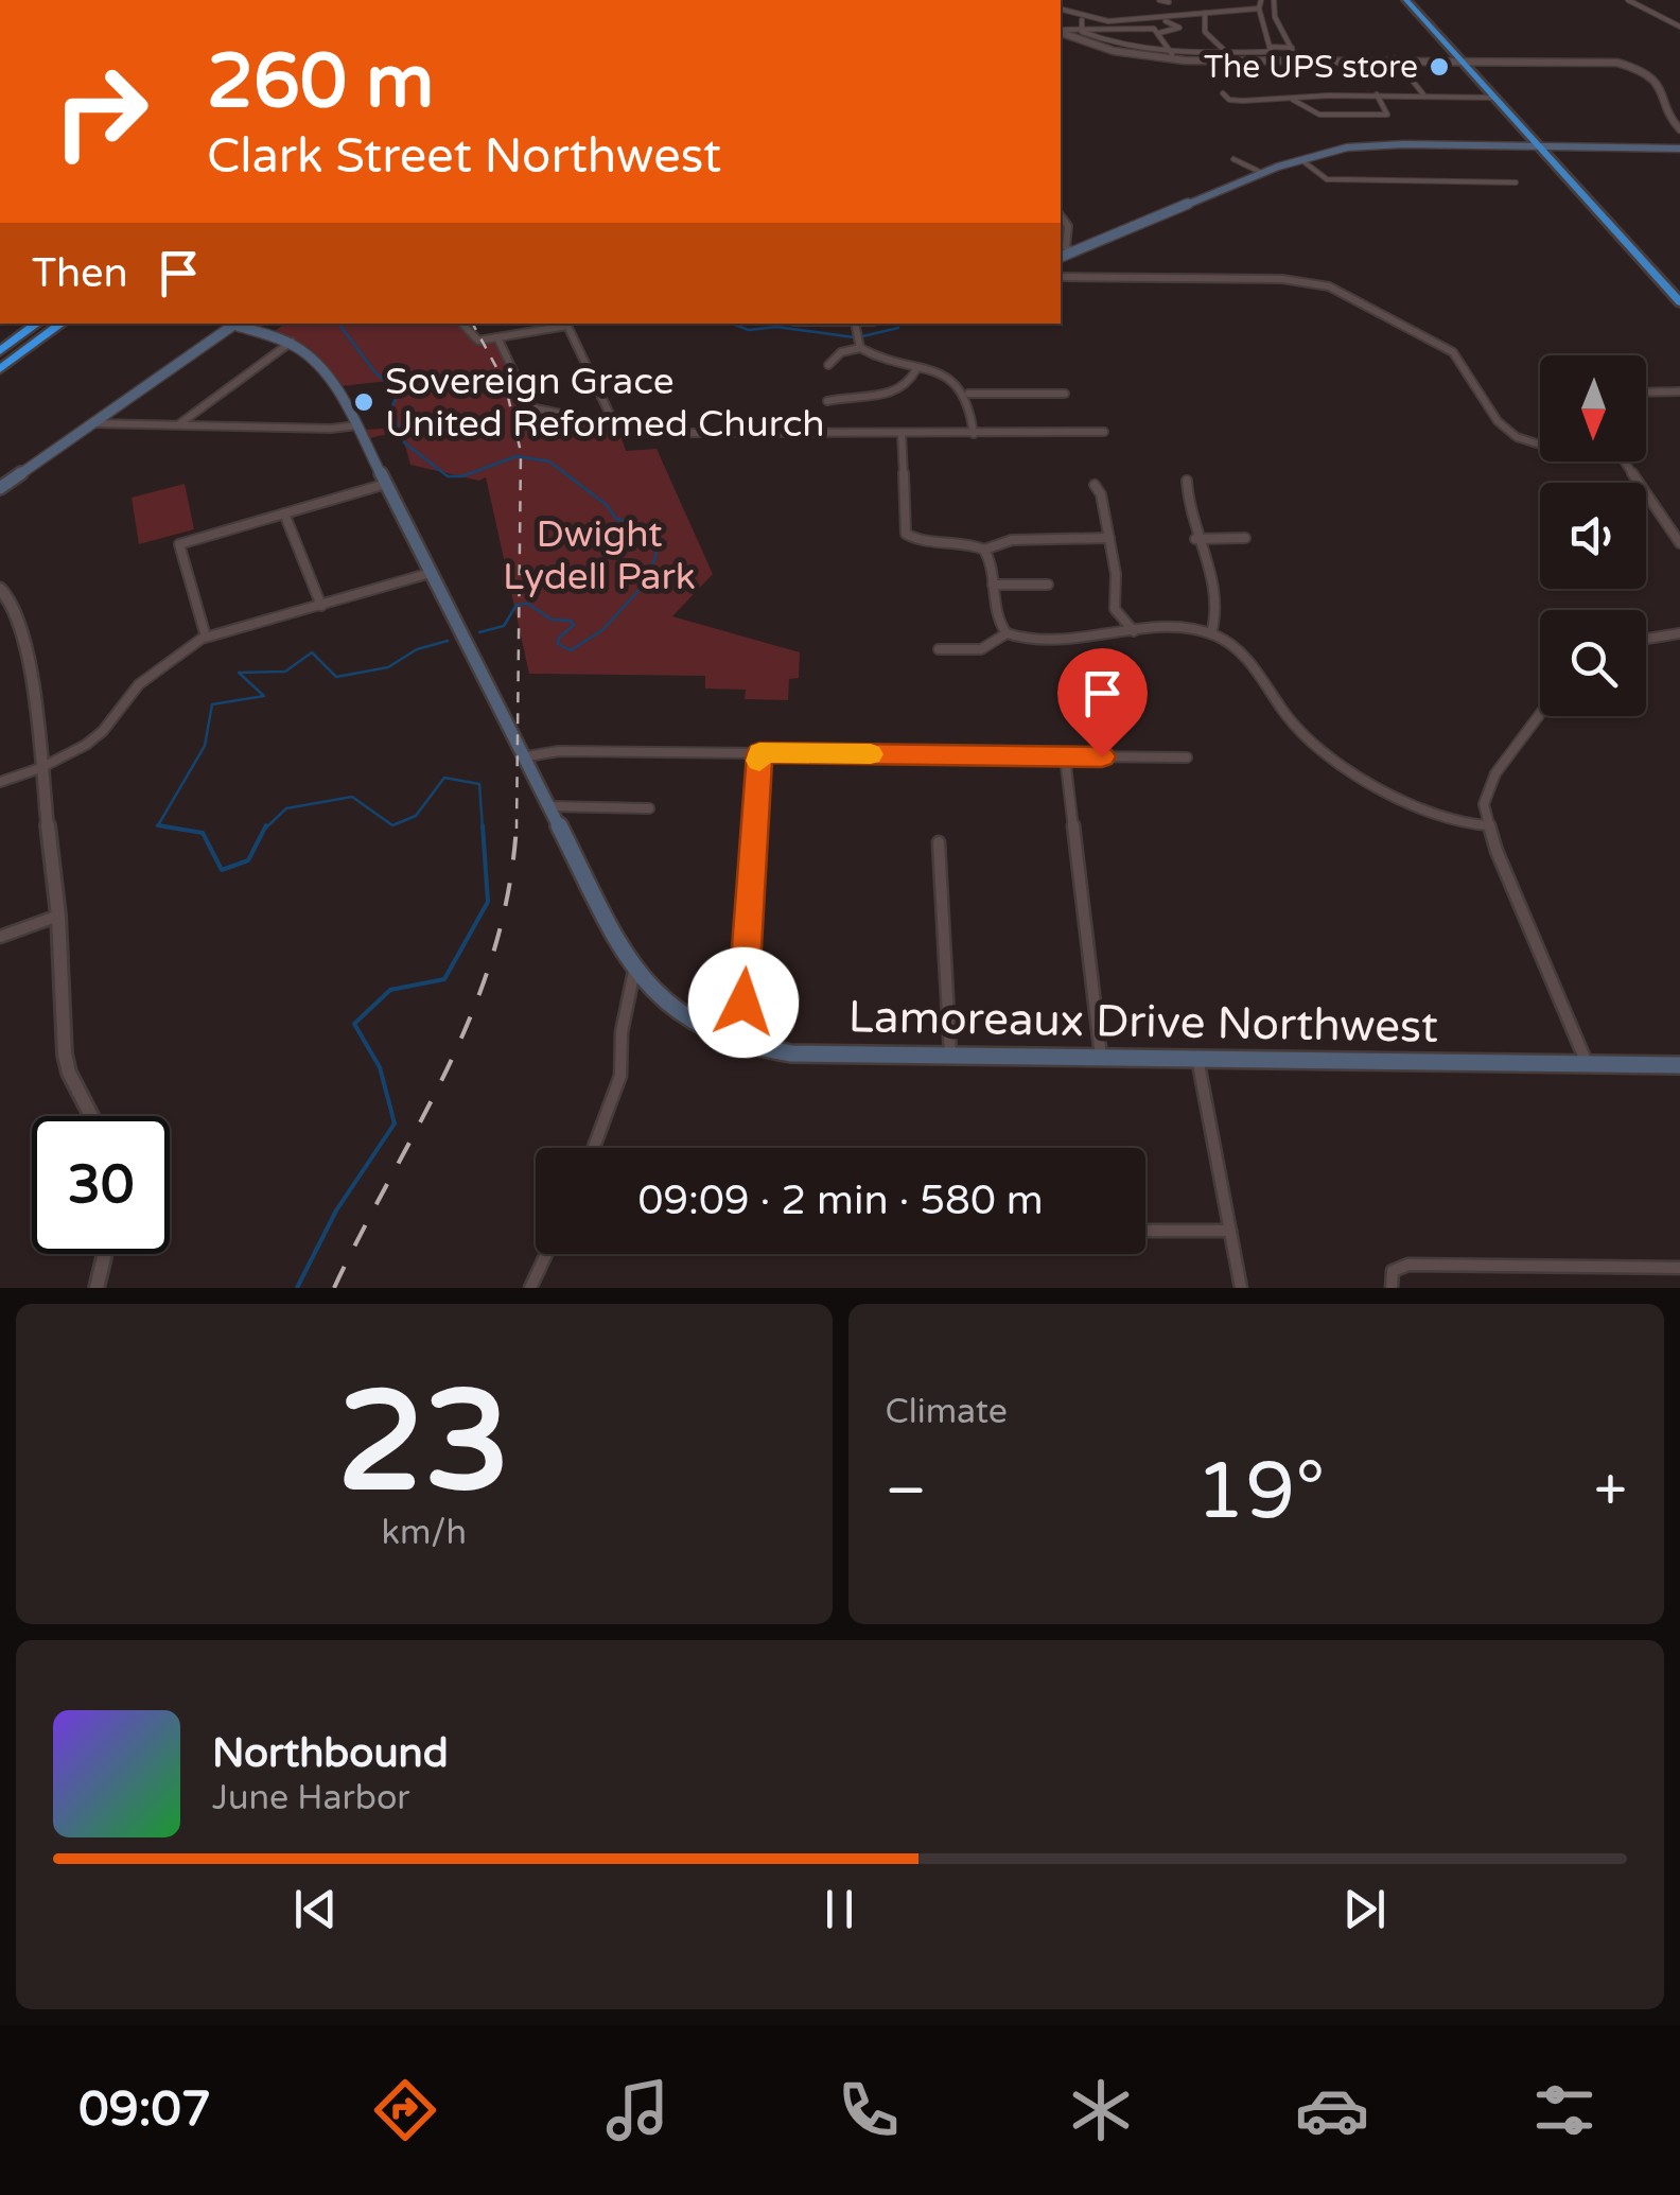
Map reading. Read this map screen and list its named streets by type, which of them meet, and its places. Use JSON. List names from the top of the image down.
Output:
{
  "streets": {
    "main road": ["Lamoreaux Drive Northwest"]
  },
  "parks": ["Dwight Lydell Park"],
  "places": ["The UPS store", "Sovereign Grace United Reformed Church"],
  "north": "bottom",
  "page": {
    "turn": ["260 m", "Clark Street Northwest"],
    "then": "Then",
    "limit": "30",
    "trip": "09:09 · 2 min · 580 m",
    "tile": [
      ["23", "km/h"],
      "Climate"
    ],
    "heat": ["−", "19°", "+"],
    "song": ["Northbound", "June Harbor"],
    "tabs": "09:07"
  }
}
